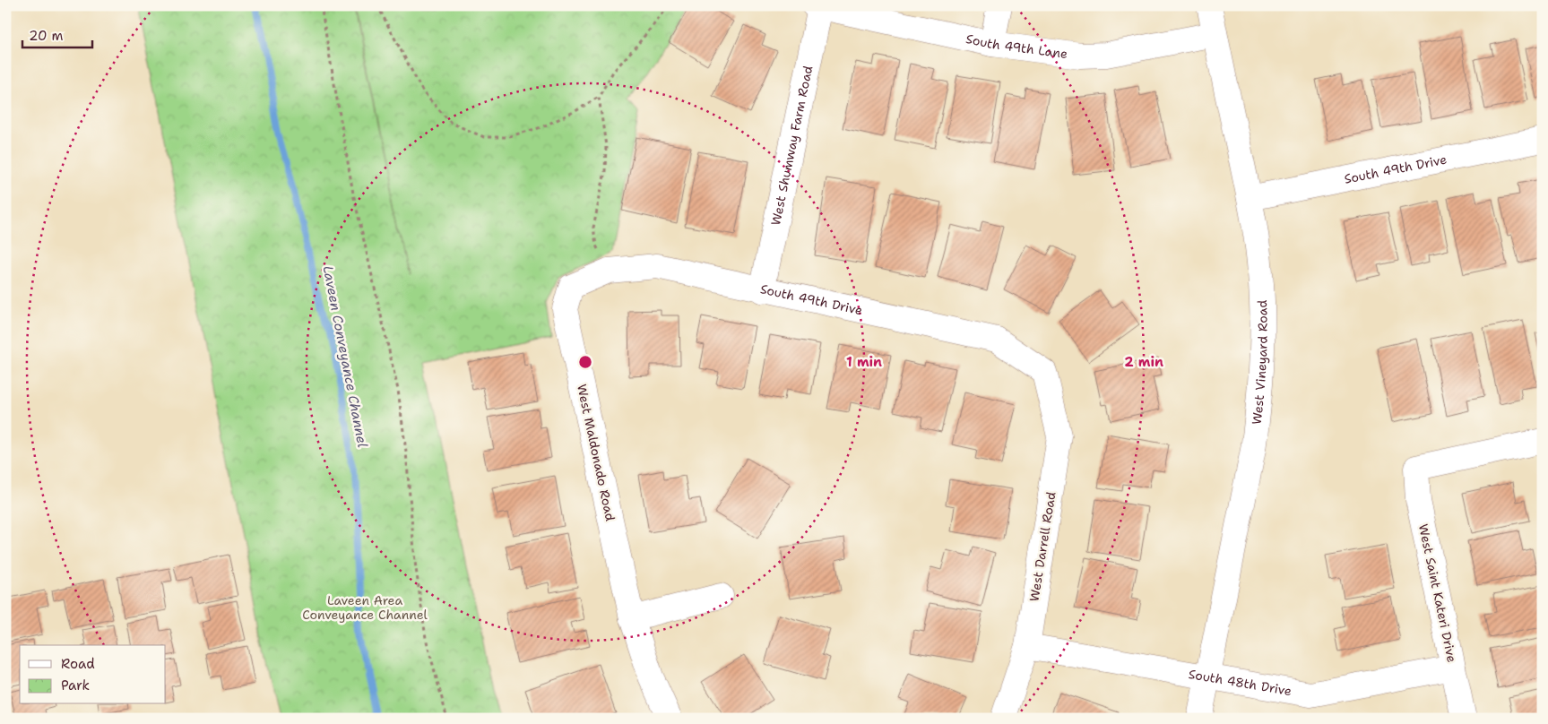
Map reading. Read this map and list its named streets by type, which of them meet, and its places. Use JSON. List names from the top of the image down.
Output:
{
  "streets": {
    "street": [
      "South 49th Lane",
      "West Shumway Farm Road",
      "South 49th Drive",
      "West Vineyard Road",
      "West Maldonado Road",
      "West Darrell Road",
      "West Saint Kateri Drive",
      "South 48th Drive"
    ]
  },
  "crossings": [
    ["South 49th Lane", "West Shumway Farm Road"],
    ["South 49th Lane", "West Vineyard Road"],
    ["West Shumway Farm Road", "South 49th Drive"],
    ["South 49th Drive", "West Vineyard Road"],
    ["South 49th Drive", "West Maldonado Road"],
    ["South 49th Drive", "West Darrell Road"],
    ["West Vineyard Road", "South 48th Drive"],
    ["West Darrell Road", "South 48th Drive"],
    ["West Saint Kateri Drive", "South 48th Drive"]
  ],
  "water": ["Laveen Conveyance Channel"],
  "parks": ["Laveen Area Conveyance Channel"],
  "legend": ["Road", "Park"],
  "scale_bar": "20 m",
  "rings": ["1 min", "2 min"]
}
